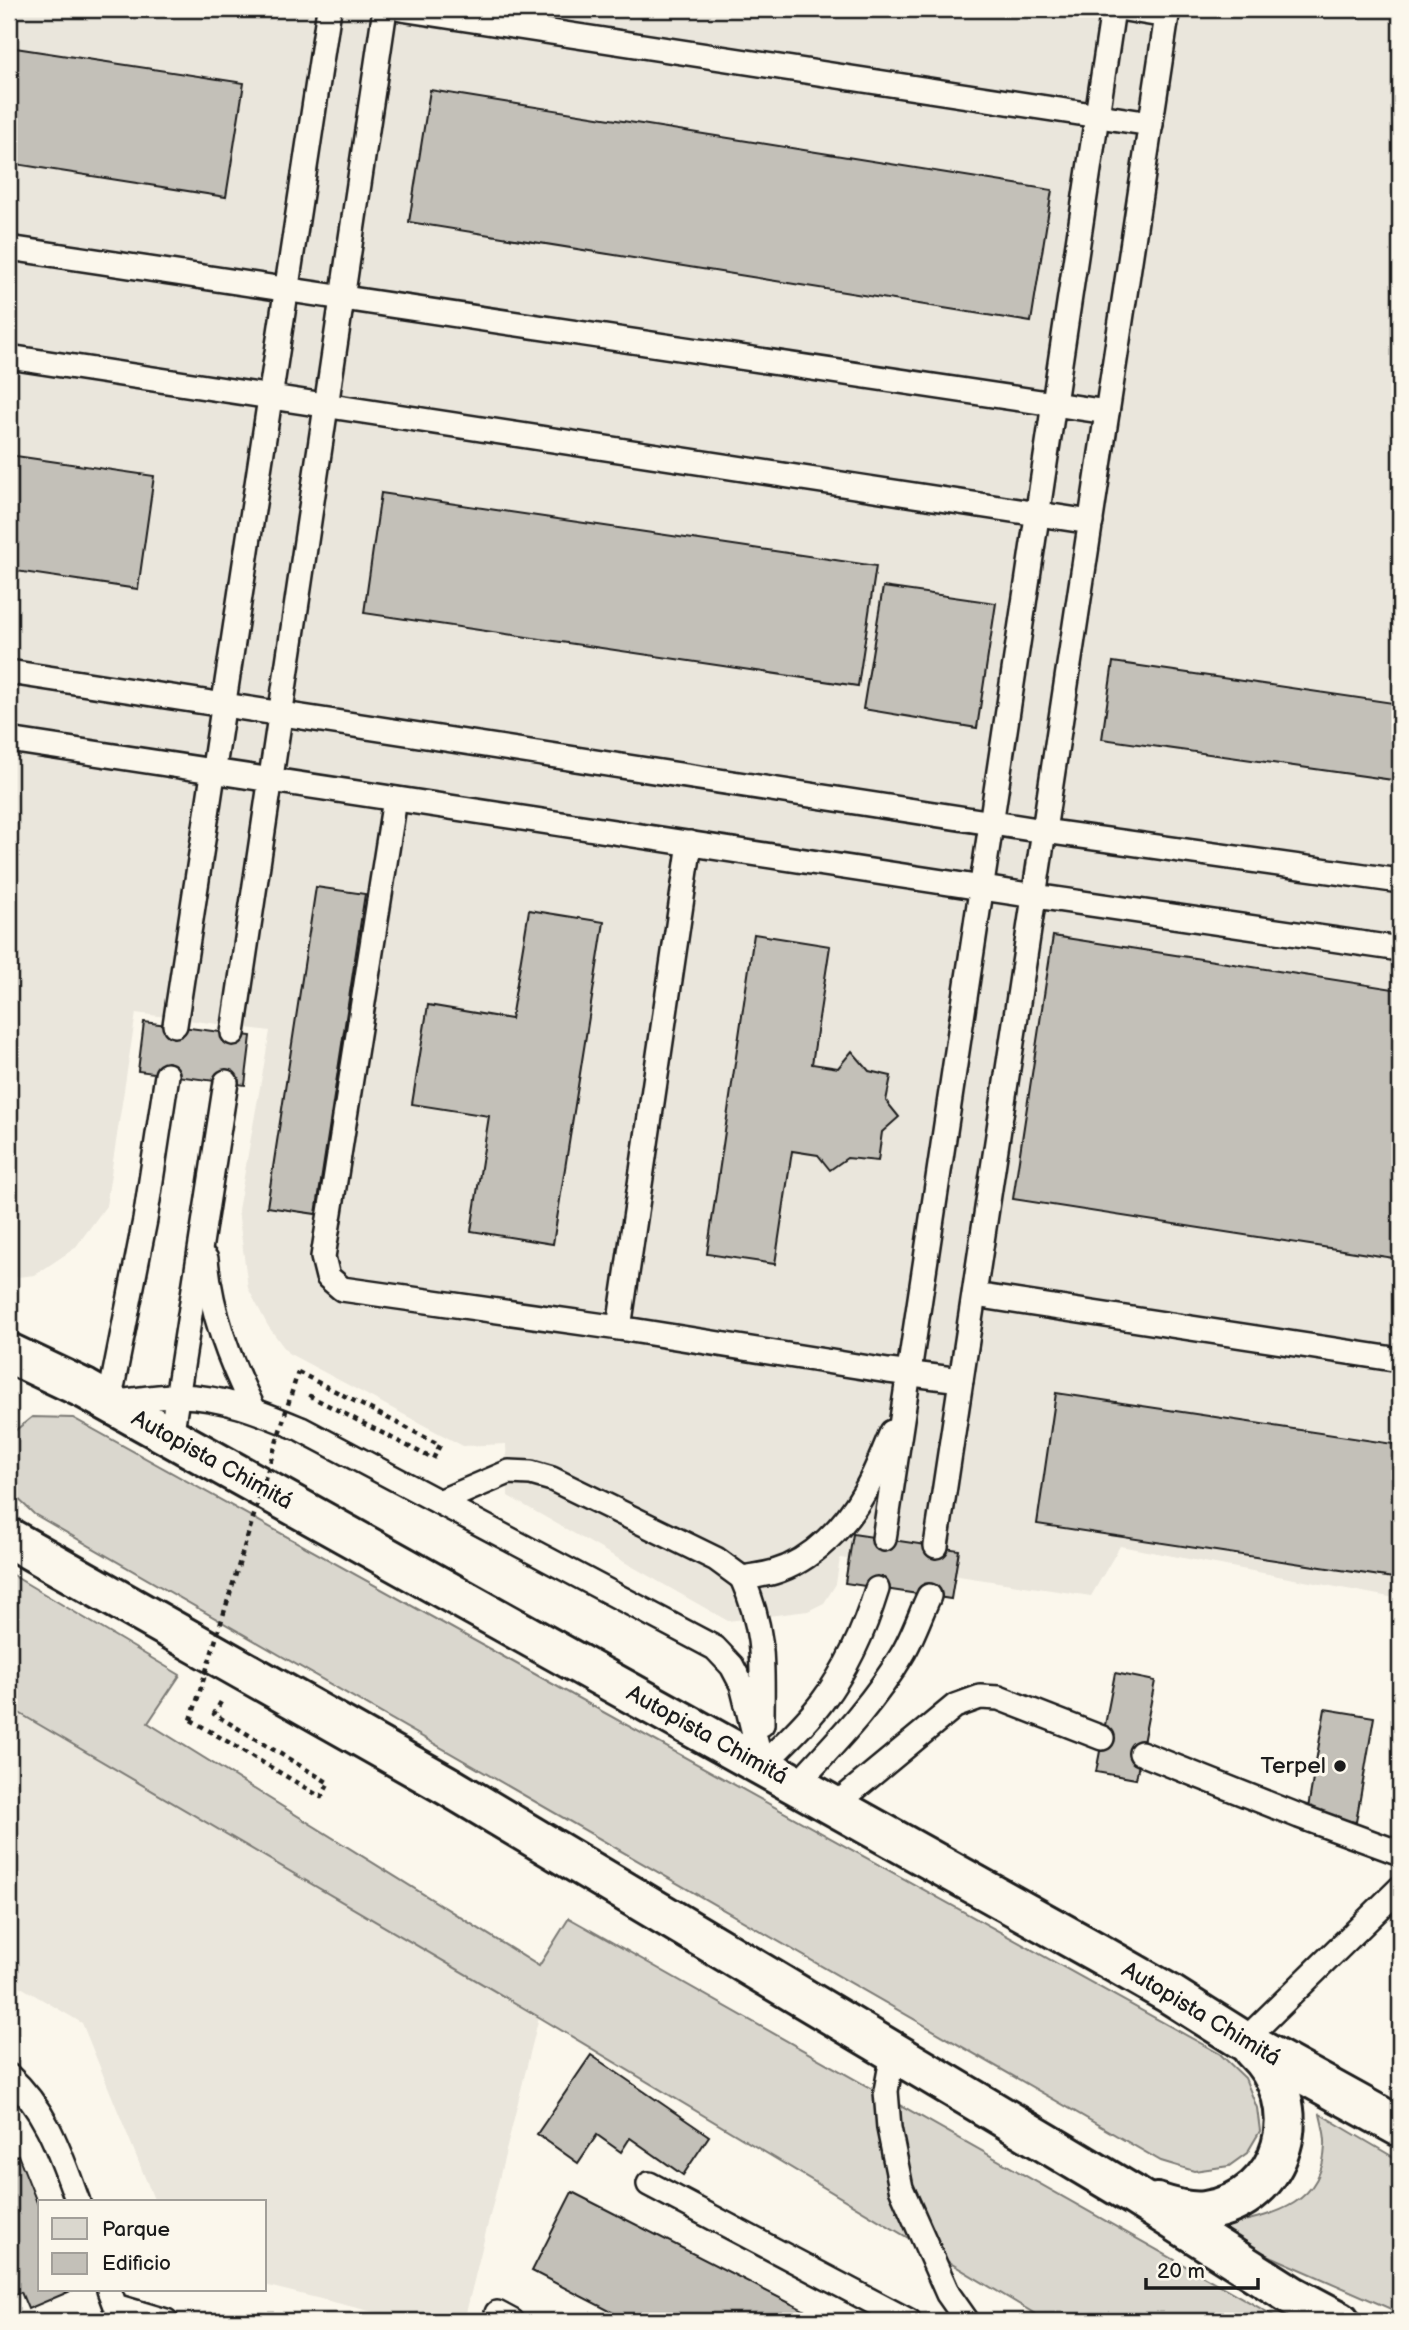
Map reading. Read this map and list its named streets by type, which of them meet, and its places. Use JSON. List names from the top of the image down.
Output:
{
  "streets": {
    "highway": ["Autopista Chimitá"]
  },
  "places": ["Terpel"],
  "legend": ["Parque", "Edificio"],
  "scale_bar": "20 m"
}
